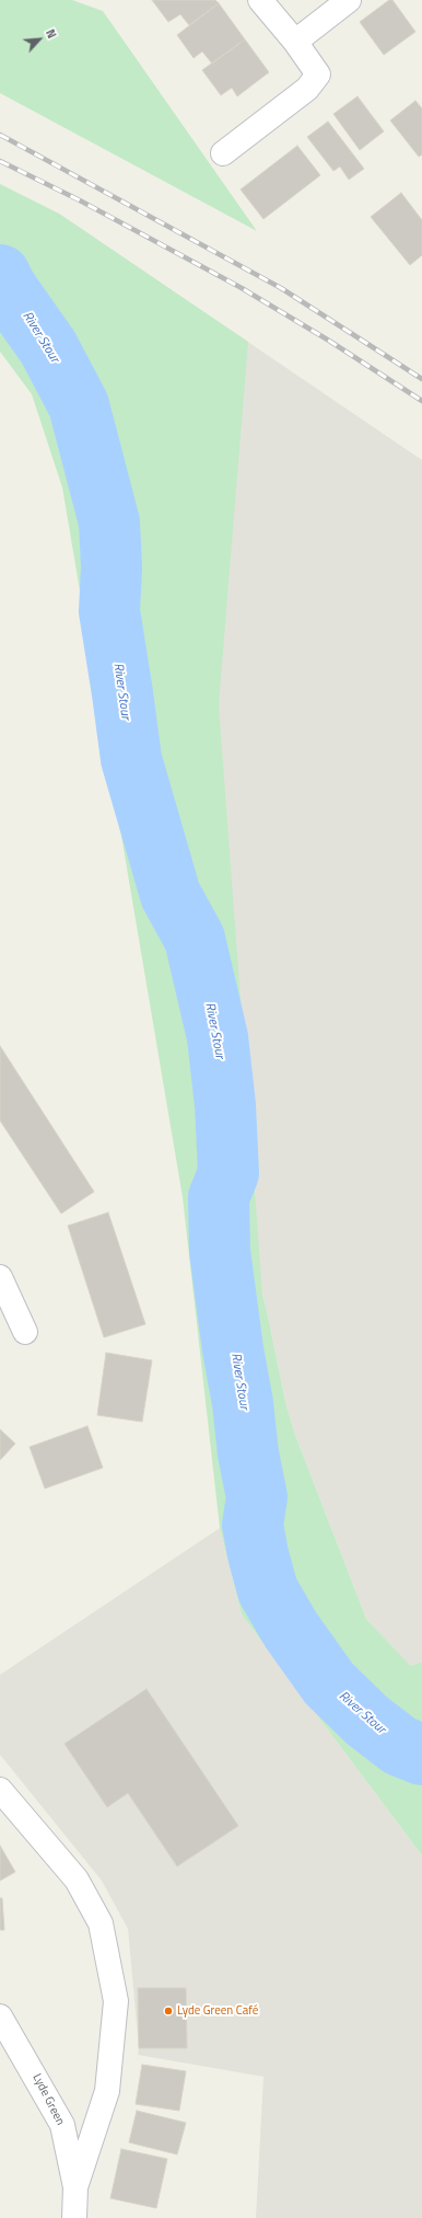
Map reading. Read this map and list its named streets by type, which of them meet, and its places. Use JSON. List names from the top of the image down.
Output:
{
  "streets": {
    "street": ["Lyde Green"]
  },
  "water": ["River Stour"],
  "places": ["Lyde Green Café"],
  "north": "top right"
}
